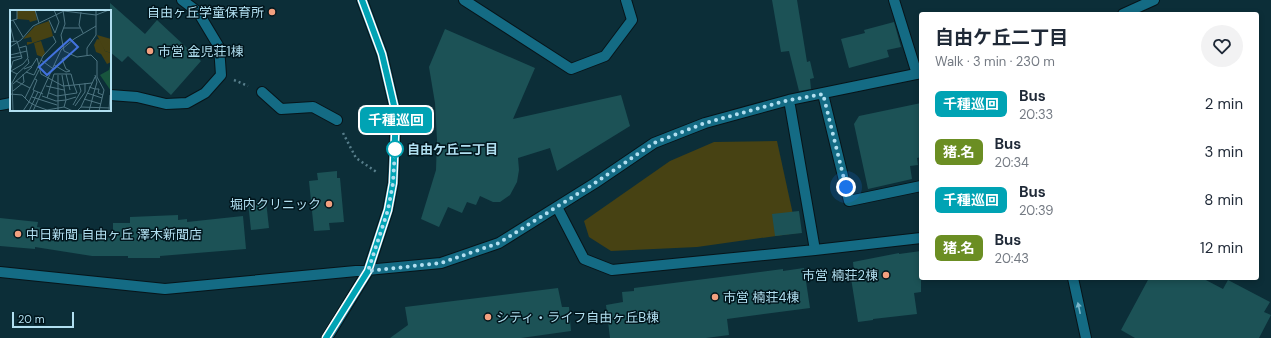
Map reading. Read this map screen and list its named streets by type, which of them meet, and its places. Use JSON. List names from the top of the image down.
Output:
{
  "places": [
    "自由ヶ丘学童保育所",
    "市営 金児荘1棟",
    "自由ケ丘二丁目",
    "堀内クリニック",
    "中日新聞 自由ヶ丘 澤木新聞店",
    "市営 楠荘2棟",
    "市営 楠荘4棟",
    "シティ・ライフ自由ヶ丘B棟"
  ],
  "lines": ["bus line 千種巡回"],
  "scale_bar": "20 m",
  "page": {
    "on_map": "千種巡回",
    "heading": ["自由ケ丘二丁目", "Walk · 3 min · 230 m"],
    "list": [
      {
        "mark": "千種巡回",
        "name": "Bus",
        "note": "20:33",
        "value": "2 min"
      },
      {
        "mark": "猪.名",
        "name": "Bus",
        "note": "20:34",
        "value": "3 min"
      },
      {
        "mark": "千種巡回",
        "name": "Bus",
        "note": "20:39",
        "value": "8 min"
      },
      {
        "mark": "猪.名",
        "name": "Bus",
        "note": "20:43",
        "value": "12 min"
      }
    ],
    "scale": "20 m"
  }
}
